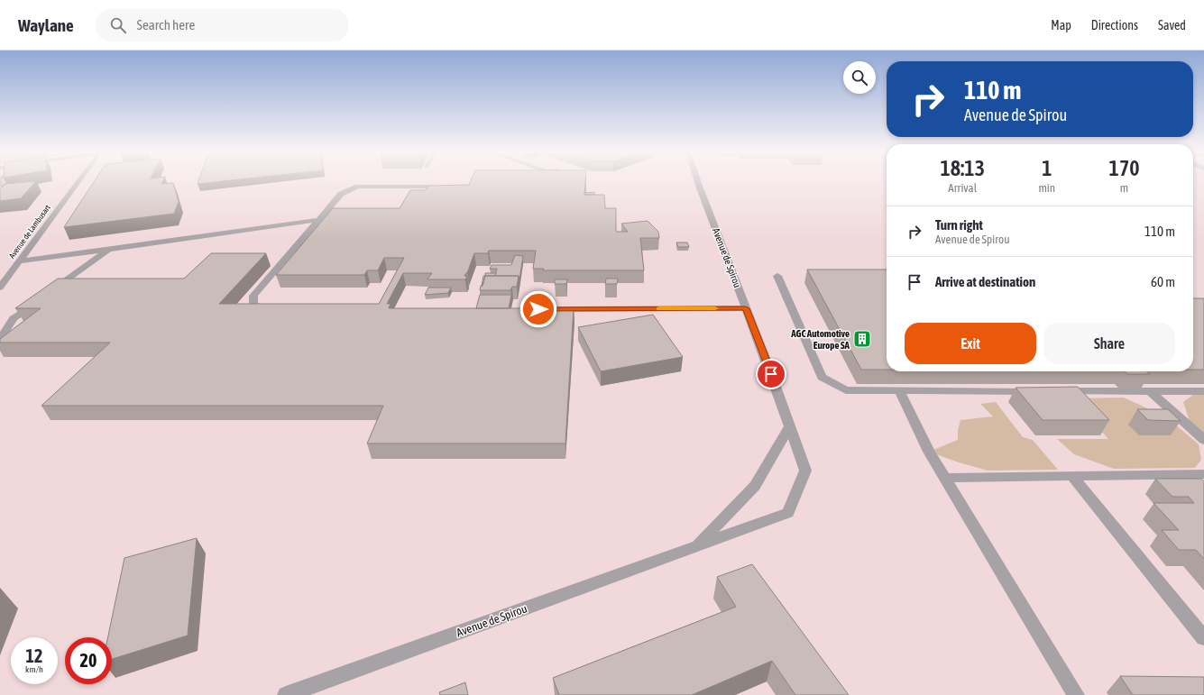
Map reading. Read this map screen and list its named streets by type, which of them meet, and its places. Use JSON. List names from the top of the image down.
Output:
{
  "streets": {
    "street": ["Avenue de Lambusart", "Avenue de Spirou"]
  },
  "places": {
    "building": ["AGC Automotive Europe SA"]
  },
  "page": {
    "header": "Waylane",
    "search": "Search here",
    "nav": ["Map", "Directions", "Saved"],
    "turn": ["110 m", "Avenue de Spirou"],
    "eta": [
      "18:13",
      "Arrival",
      "1",
      "min",
      "170",
      "m"
    ],
    "list": [
      {
        "name": "Turn right",
        "note": "Avenue de Spirou",
        "value": "110 m"
      },
      {
        "name": "Arrive at destination",
        "value": "60 m"
      }
    ],
    "buttons": ["Exit", "Share"],
    "speed": "12 km/h",
    "limit": "20"
  }
}
